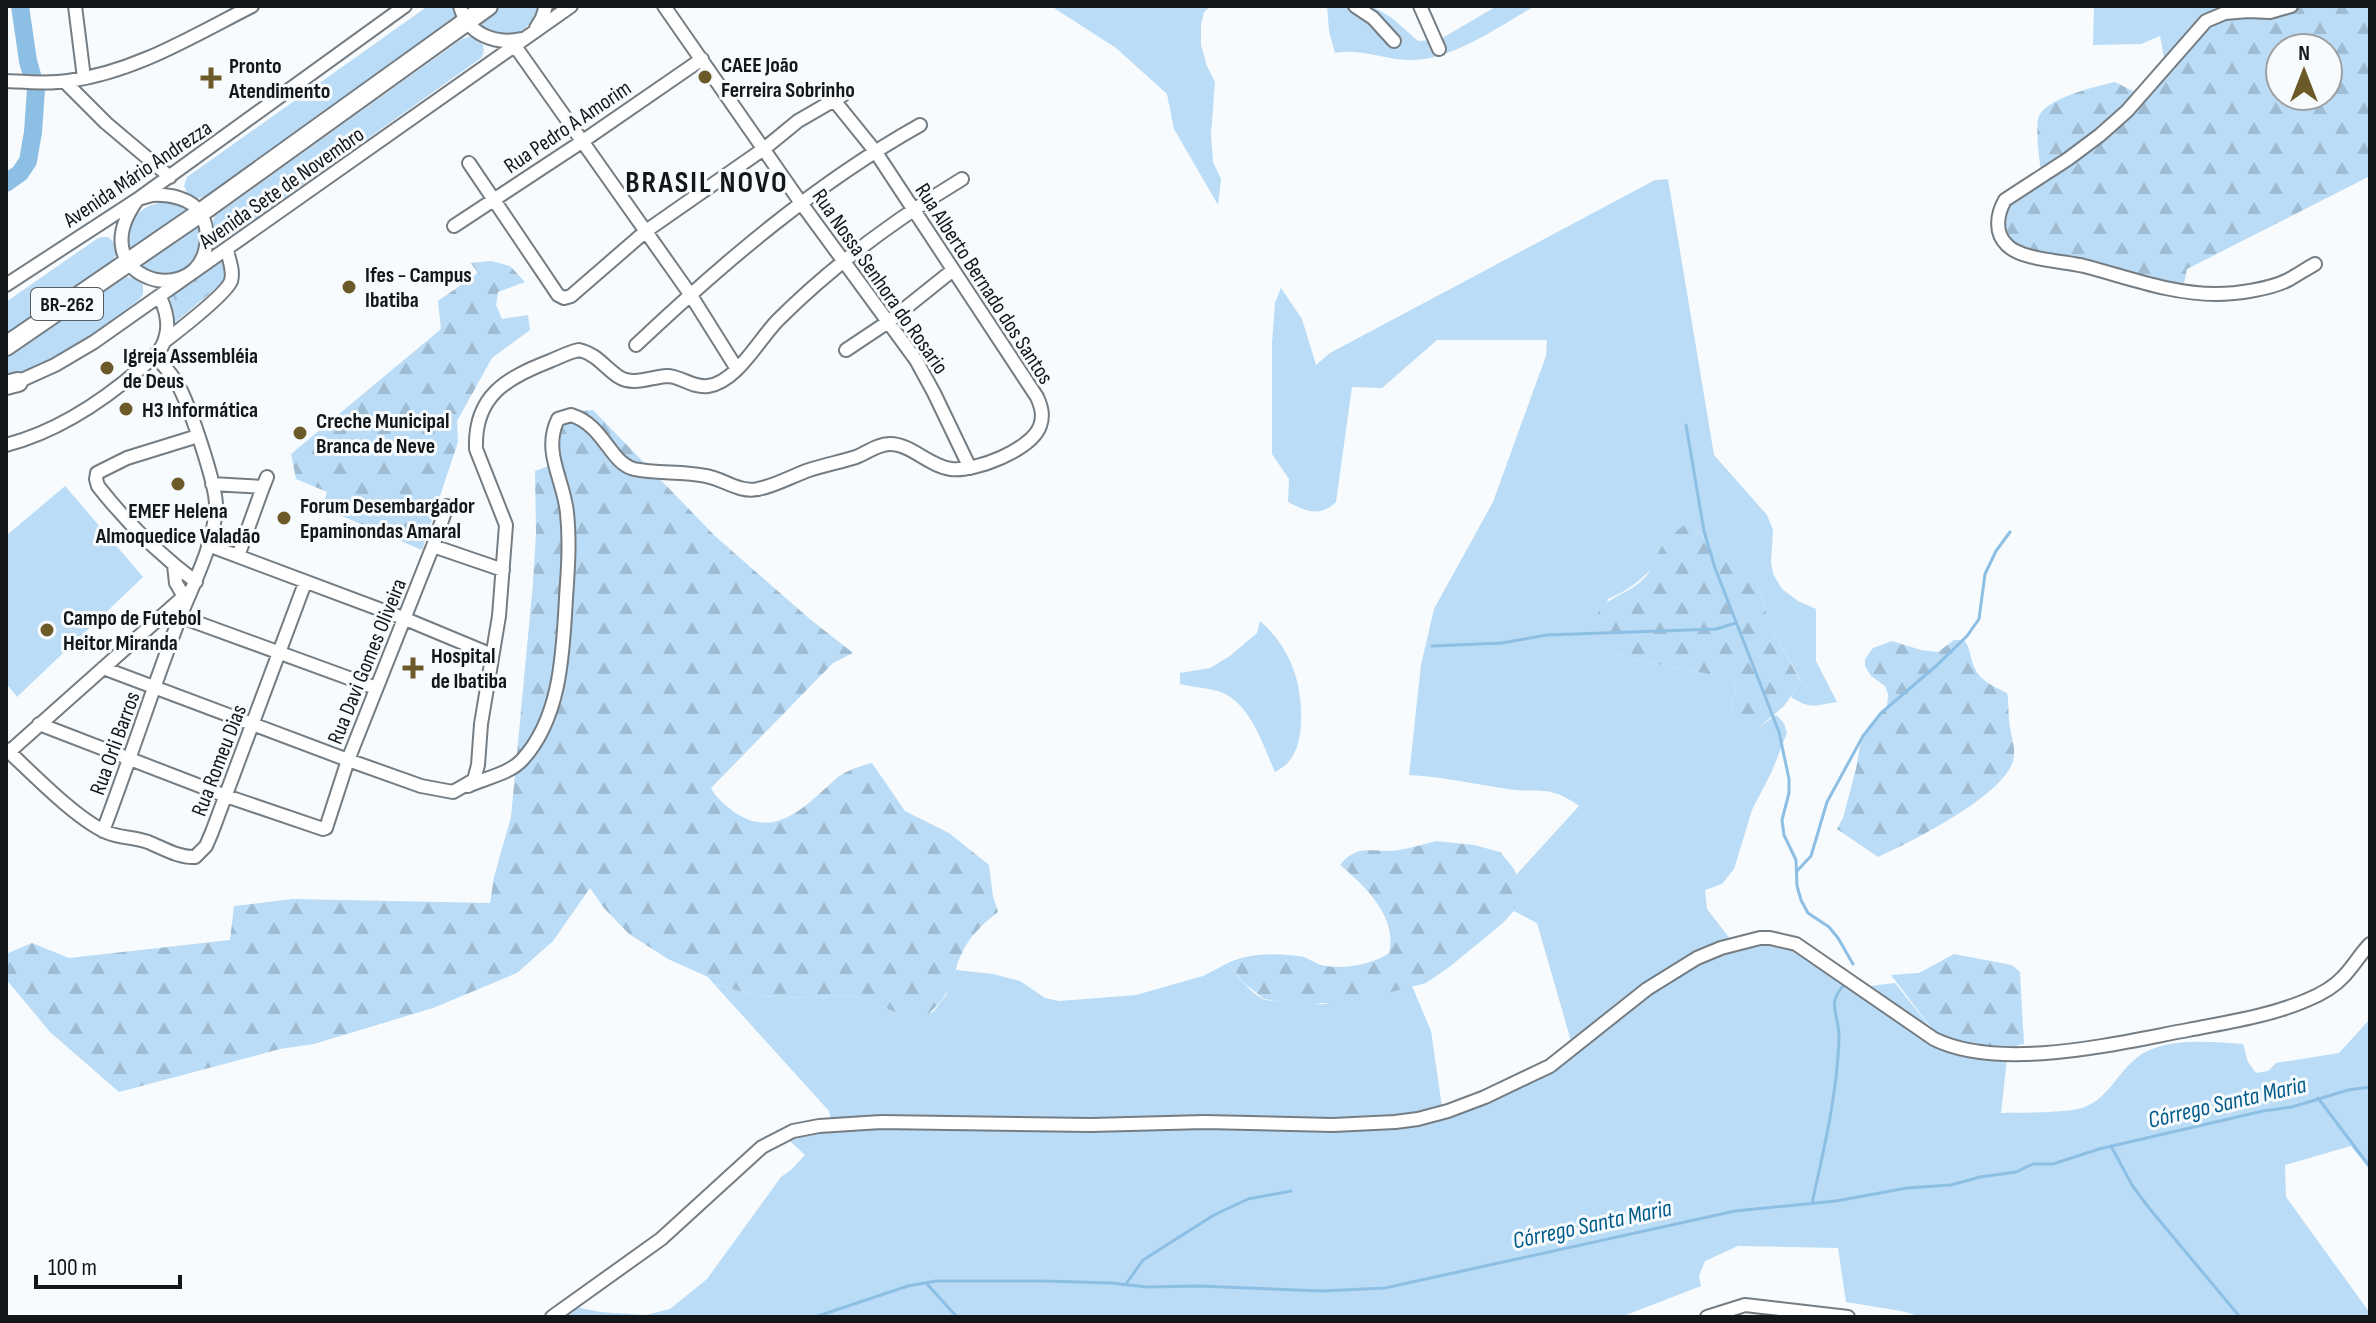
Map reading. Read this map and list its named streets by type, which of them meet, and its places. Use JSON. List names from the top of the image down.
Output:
{
  "streets": {
    "highway": ["BR-262"],
    "street": [
      "Rua Pedro A Amorim",
      "Avenida Mário Andrezza",
      "Avenida Sete de Novembro",
      "Rua Nossa Senhora do Rosario",
      "Rua Alberto Bernado dos Santos",
      "Rua Davi Gomes Oliveira",
      "Rua Orli Barros",
      "Rua Romeu Dias"
    ]
  },
  "crossings": [
    ["Rua Pedro A Amorim", "Rua Nossa Senhora do Rosario"],
    ["Rua Nossa Senhora do Rosario", "Rua Alberto Bernado dos Santos"],
    ["Rua Davi Gomes Oliveira", "Rua Romeu Dias"],
    ["Rua Orli Barros", "Rua Romeu Dias"]
  ],
  "districts": ["BRASIL NOVO"],
  "water": ["Córrego Santa Maria"],
  "places": {
    "other": [
      "CAEE João Ferreira Sobrinho",
      "Ifes - Campus Ibatiba",
      "Igreja Assembléia de Deus",
      "H3 Informática",
      "Creche Municipal Branca de Neve",
      "EMEF Helena Almoquedice Valadão",
      "Forum Desembargador Epaminondas Amaral",
      "Campo de Futebol Heitor Miranda"
    ],
    "health": ["Pronto Atendimento", "Hospital de Ibatiba"]
  },
  "scale_bar": "100 m",
  "north": "top"
}
